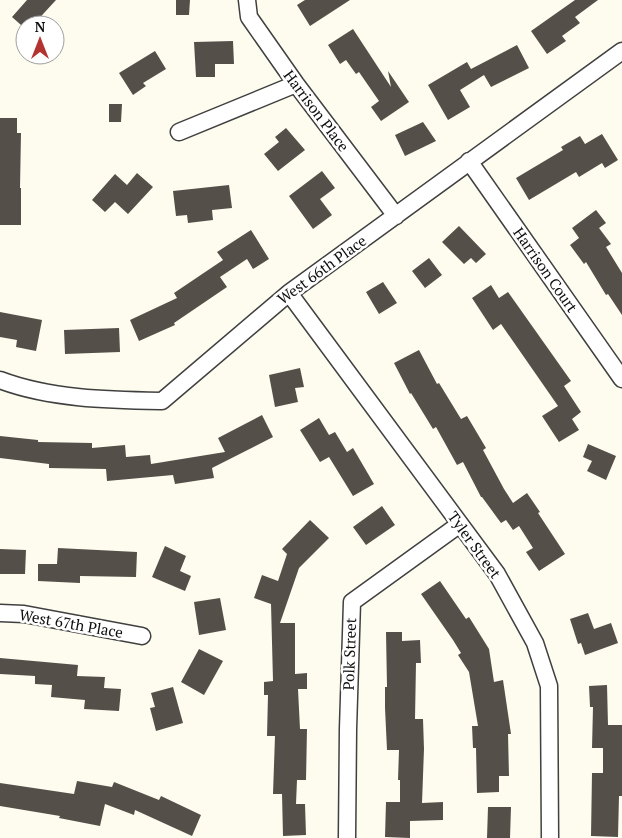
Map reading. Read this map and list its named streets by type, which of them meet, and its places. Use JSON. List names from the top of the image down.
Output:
{
  "streets": {
    "street": [
      "Harrison Place",
      "West 66th Place",
      "Harrison Court",
      "Tyler Street",
      "West 67th Place",
      "Polk Street"
    ]
  },
  "crossings": [
    ["Harrison Place", "West 66th Place"],
    ["West 66th Place", "Harrison Court"],
    ["West 66th Place", "Tyler Street"],
    ["Tyler Street", "Polk Street"]
  ],
  "north": "top"
}
